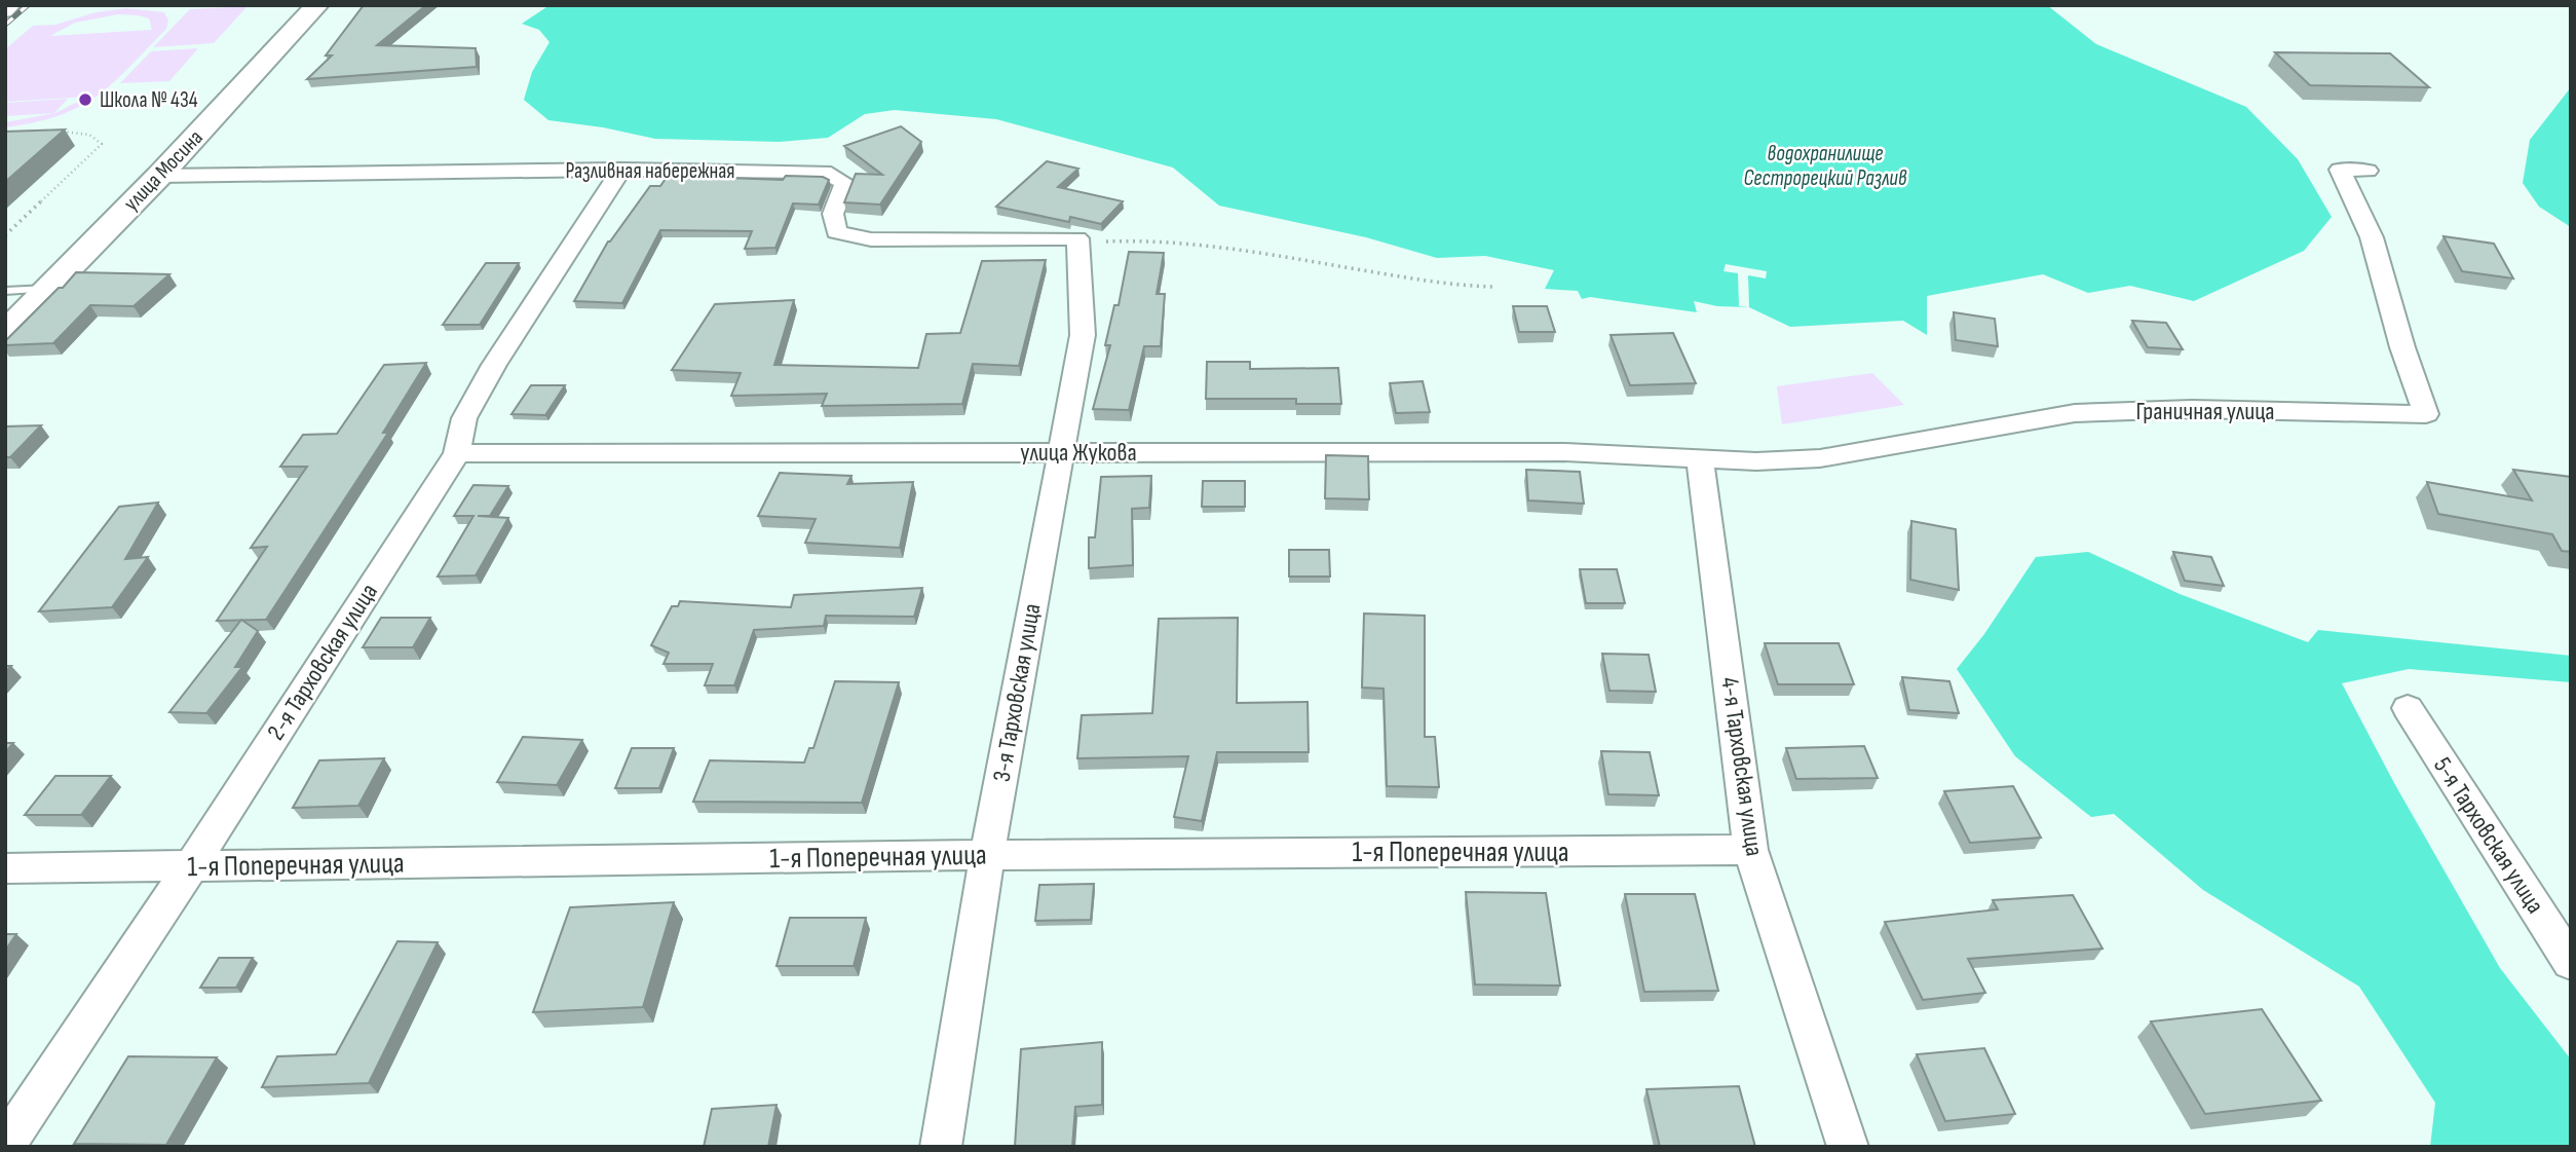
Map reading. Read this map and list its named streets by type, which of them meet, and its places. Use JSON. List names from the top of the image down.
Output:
{
  "streets": {
    "street": [
      "улица Мосина",
      "Разливная набережная",
      "Граничная улица",
      "улица Жукова",
      "2-я Тарховская улица",
      "3-я Тарховская улица",
      "4-я Тарховская улица",
      "5-я Тарховская улица",
      "1-я Поперечная улица"
    ]
  },
  "crossings": [
    ["улица Мосина", "Разливная набережная"],
    ["Разливная набережная", "2-я Тарховская улица"],
    ["Разливная набережная", "3-я Тарховская улица"],
    ["Граничная улица", "улица Жукова"],
    ["Граничная улица", "4-я Тарховская улица"],
    ["улица Жукова", "2-я Тарховская улица"],
    ["улица Жукова", "3-я Тарховская улица"],
    ["улица Жукова", "4-я Тарховская улица"],
    ["2-я Тарховская улица", "1-я Поперечная улица"],
    ["3-я Тарховская улица", "1-я Поперечная улица"],
    ["4-я Тарховская улица", "1-я Поперечная улица"]
  ],
  "water": ["водохранилище Сестрорецкий Разлив"],
  "places": ["Школа № 434"]
}
